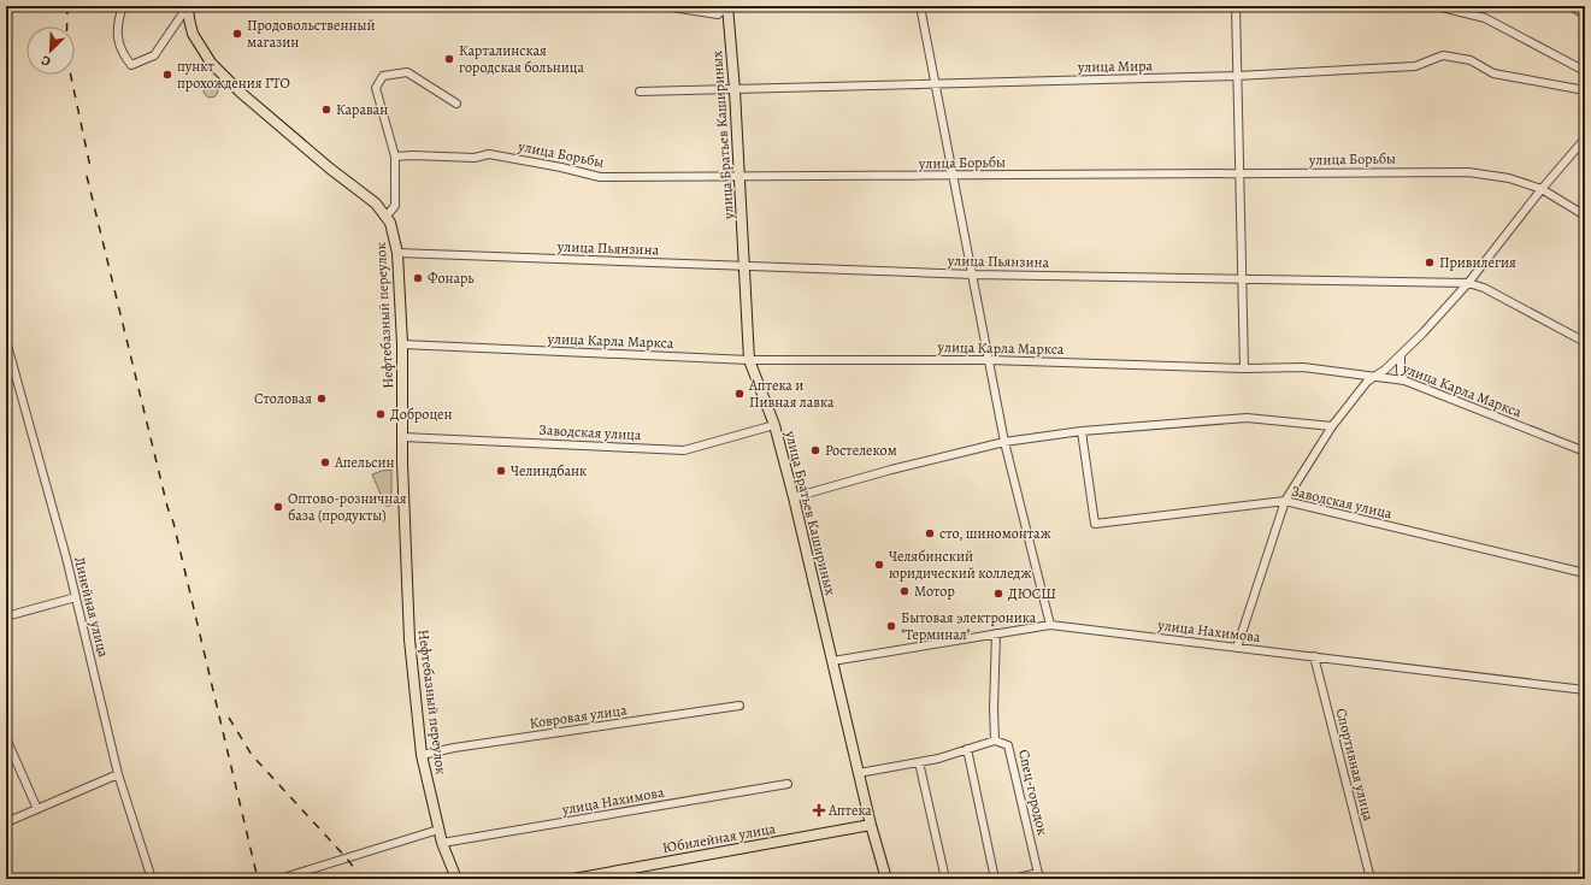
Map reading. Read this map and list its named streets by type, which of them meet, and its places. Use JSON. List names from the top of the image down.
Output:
{
  "streets": {
    "main road": ["улица Братьев Кашириных", "Нефтебазный переулок", "Юбилейная улица"],
    "street": [
      "улица Мира",
      "улица Борьбы",
      "улица Пьянзина",
      "улица Карла Маркса",
      "Заводская улица",
      "Линейная улица",
      "улица Нахимова",
      "Ковровая улица",
      "Спортивная улица",
      "Спец-городок"
    ]
  },
  "crossings": [
    ["улица Мира", "улица Братьев Кашириных"],
    ["улица Братьев Кашириных", "улица Борьбы"],
    ["улица Братьев Кашириных", "улица Пьянзина"],
    ["улица Братьев Кашириных", "улица Карла Маркса"],
    ["улица Братьев Кашириных", "Заводская улица"],
    ["улица Братьев Кашириных", "улица Нахимова"],
    ["улица Братьев Кашириных", "Юбилейная улица"],
    ["улица Пьянзина", "Нефтебазный переулок"],
    ["Нефтебазный переулок", "улица Карла Маркса"],
    ["Нефтебазный переулок", "Заводская улица"],
    ["Нефтебазный переулок", "улица Нахимова"],
    ["Нефтебазный переулок", "Ковровая улица"],
    ["улица Нахимова", "Спортивная улица"]
  ],
  "places": {
    "other": [
      "Продовольственный магазин",
      "Карталинская городская больница",
      "пункт прохождения ГТО",
      "Караван",
      "Привилегия",
      "Фонарь",
      "Аптека и Пивная лавка",
      "Столовая",
      "Доброцен",
      "Ростелеком",
      "Апельсин",
      "Челиндбанк",
      "Оптово-розничная база (продукты)",
      "сто, шиномонтаж",
      "Челябинский юридический колледж",
      "Мотор",
      "ДЮСШ",
      "Бытовая электроника \"Терминал\""
    ],
    "health": ["Аптека"]
  },
  "north": "bottom left"
}
